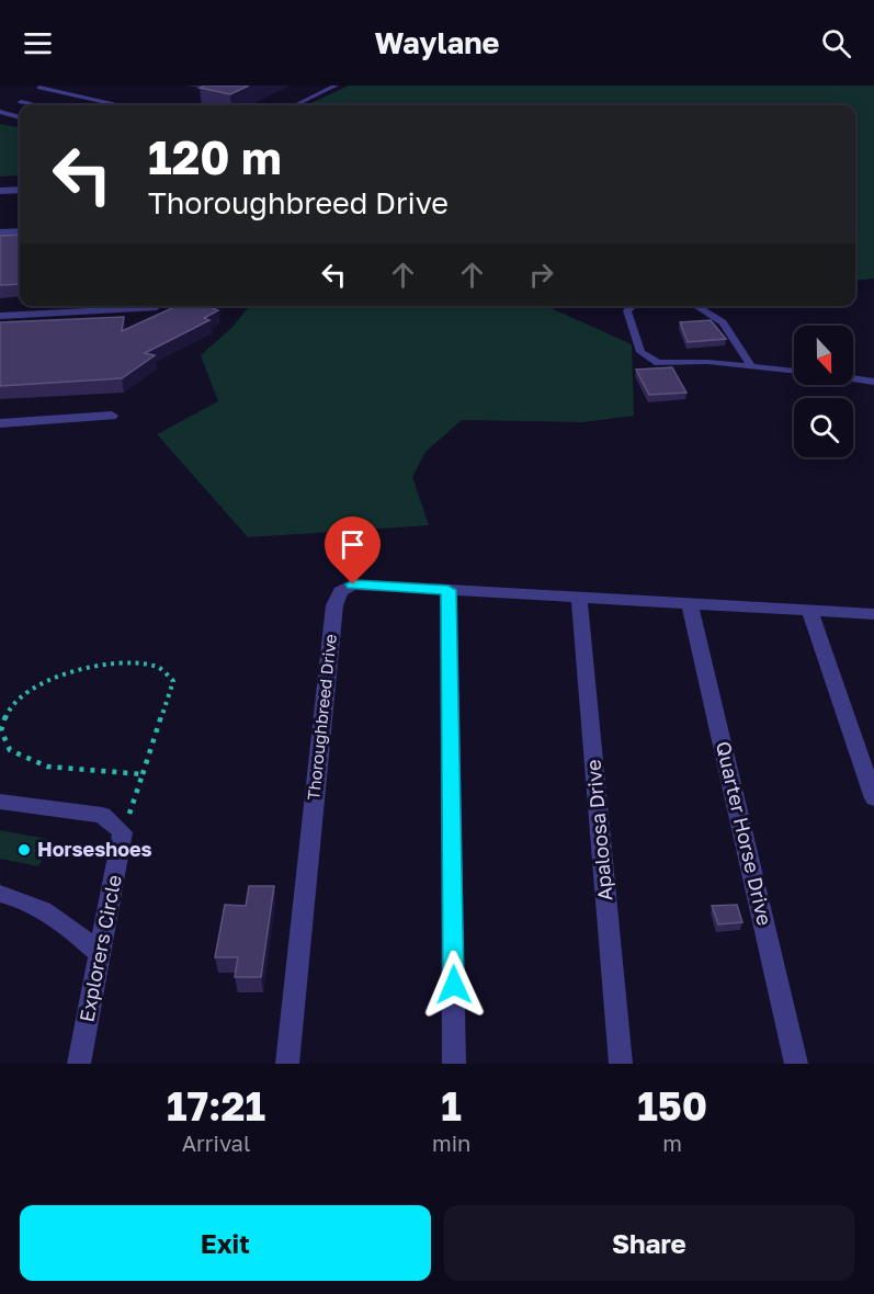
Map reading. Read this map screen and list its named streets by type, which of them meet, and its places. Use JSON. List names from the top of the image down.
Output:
{
  "streets": {
    "street": [
      "Thoroughbreed Drive",
      "Apaloosa Drive",
      "Quarter Horse Drive",
      "Explorers Circle"
    ]
  },
  "crossings": [
    ["Thoroughbreed Drive", "Apaloosa Drive"],
    ["Thoroughbreed Drive", "Quarter Horse Drive"]
  ],
  "places": ["Horseshoes"],
  "north": "bottom",
  "page": {
    "header": "Waylane",
    "turn": ["120 m", "Thoroughbreed Drive"],
    "eta": [
      "17:21",
      "Arrival",
      "1",
      "min",
      "150",
      "m"
    ],
    "buttons": ["Exit", "Share"]
  }
}
